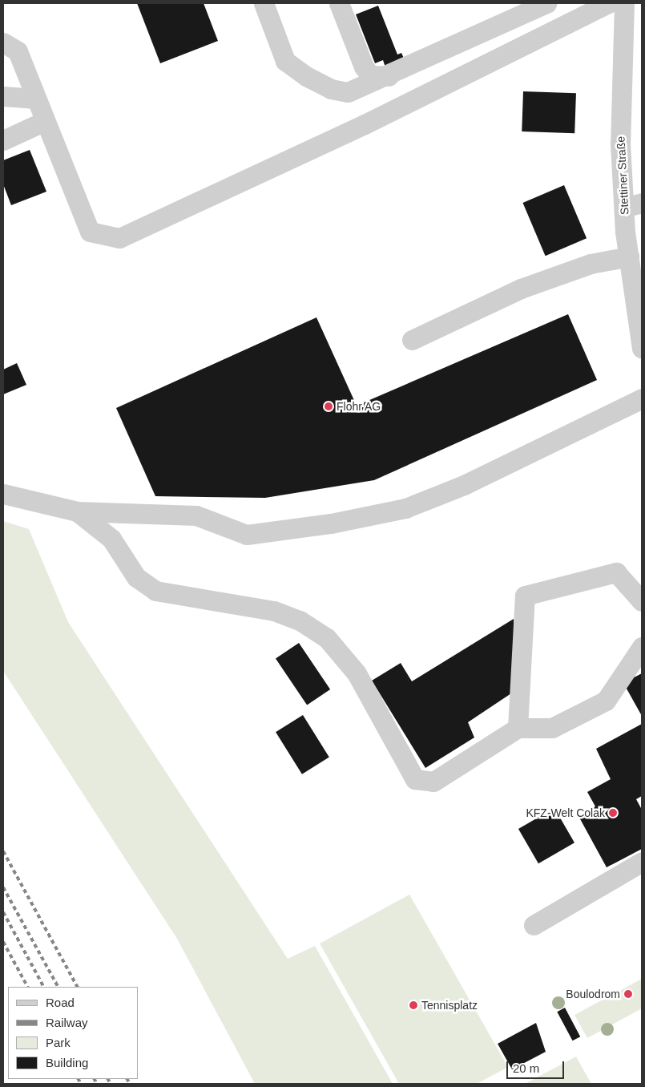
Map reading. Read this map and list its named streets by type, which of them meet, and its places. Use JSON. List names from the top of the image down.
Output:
{
  "streets": {
    "street": ["Stettiner Straße"]
  },
  "places": [
    "Flohr AG",
    "KFZ-Welt Colak",
    "Boulodrom",
    "Tennisplatz"
  ],
  "legend": [
    "Road",
    "Railway",
    "Park",
    "Building"
  ],
  "scale_bar": "20 m"
}
